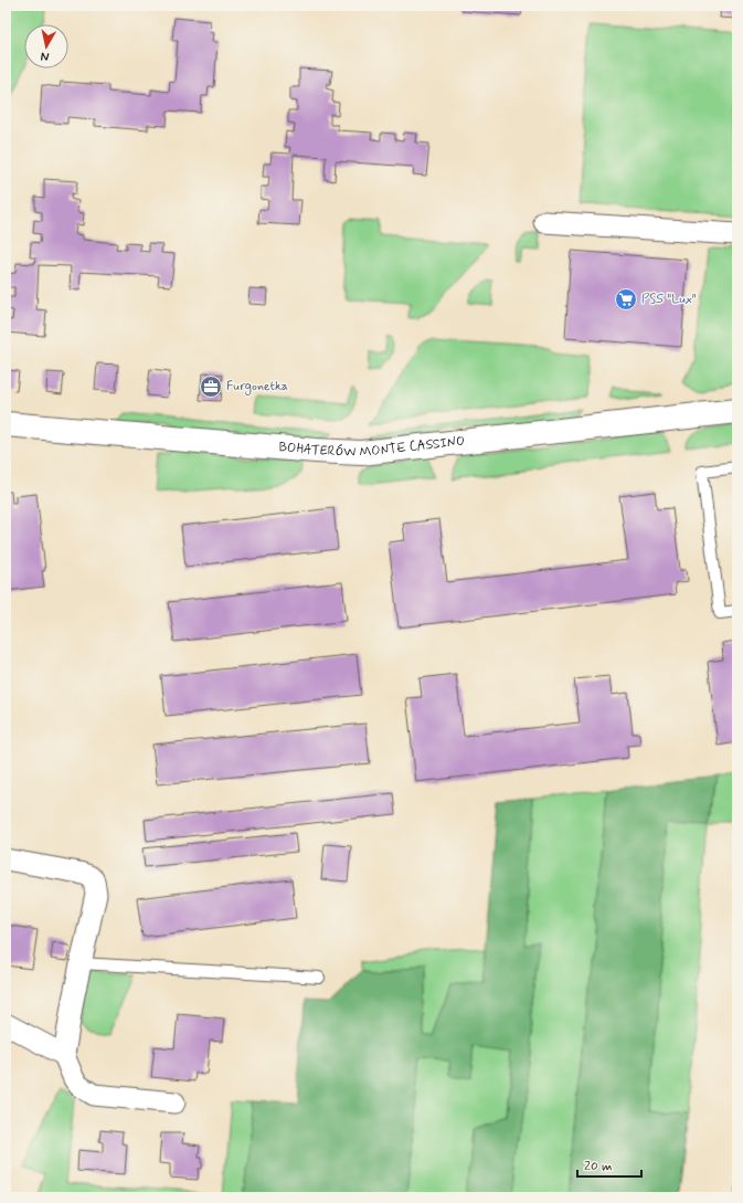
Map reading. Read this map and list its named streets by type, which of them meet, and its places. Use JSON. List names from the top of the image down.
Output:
{
  "streets": {
    "street": ["BOHATERÓW MONTE CASSINO"]
  },
  "places": {
    "supermarket": ["PSS \"Lux\""],
    "office": ["Furgonetka"]
  },
  "scale_bar": "20 m",
  "north": "bottom"
}
